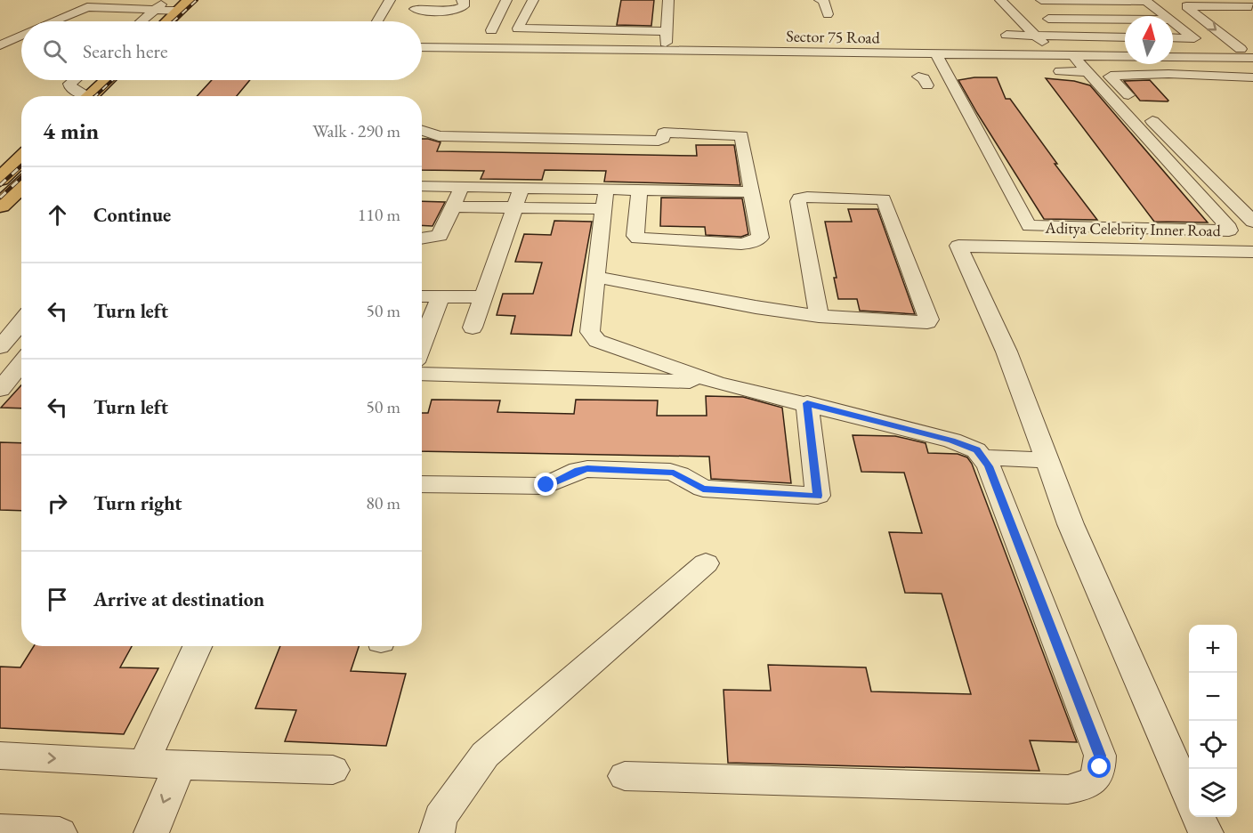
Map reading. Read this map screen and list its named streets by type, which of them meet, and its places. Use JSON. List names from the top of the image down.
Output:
{
  "streets": {
    "street": ["Sector 75 Road", "Aditya Celebrity Inner Road"]
  },
  "crossings": [
    ["Sector 75 Road", "Aditya Celebrity Inner Road"]
  ],
  "north": "top",
  "page": {
    "search": "Search here",
    "heading": ["4 min", "Walk · 290 m"],
    "list": [
      ["Continue", "110 m"],
      ["Turn left", "50 m"],
      ["Turn left", "50 m"],
      ["Turn right", "80 m"],
      "Arrive at destination"
    ],
    "map_buttons": ["+", "−"]
  }
}
